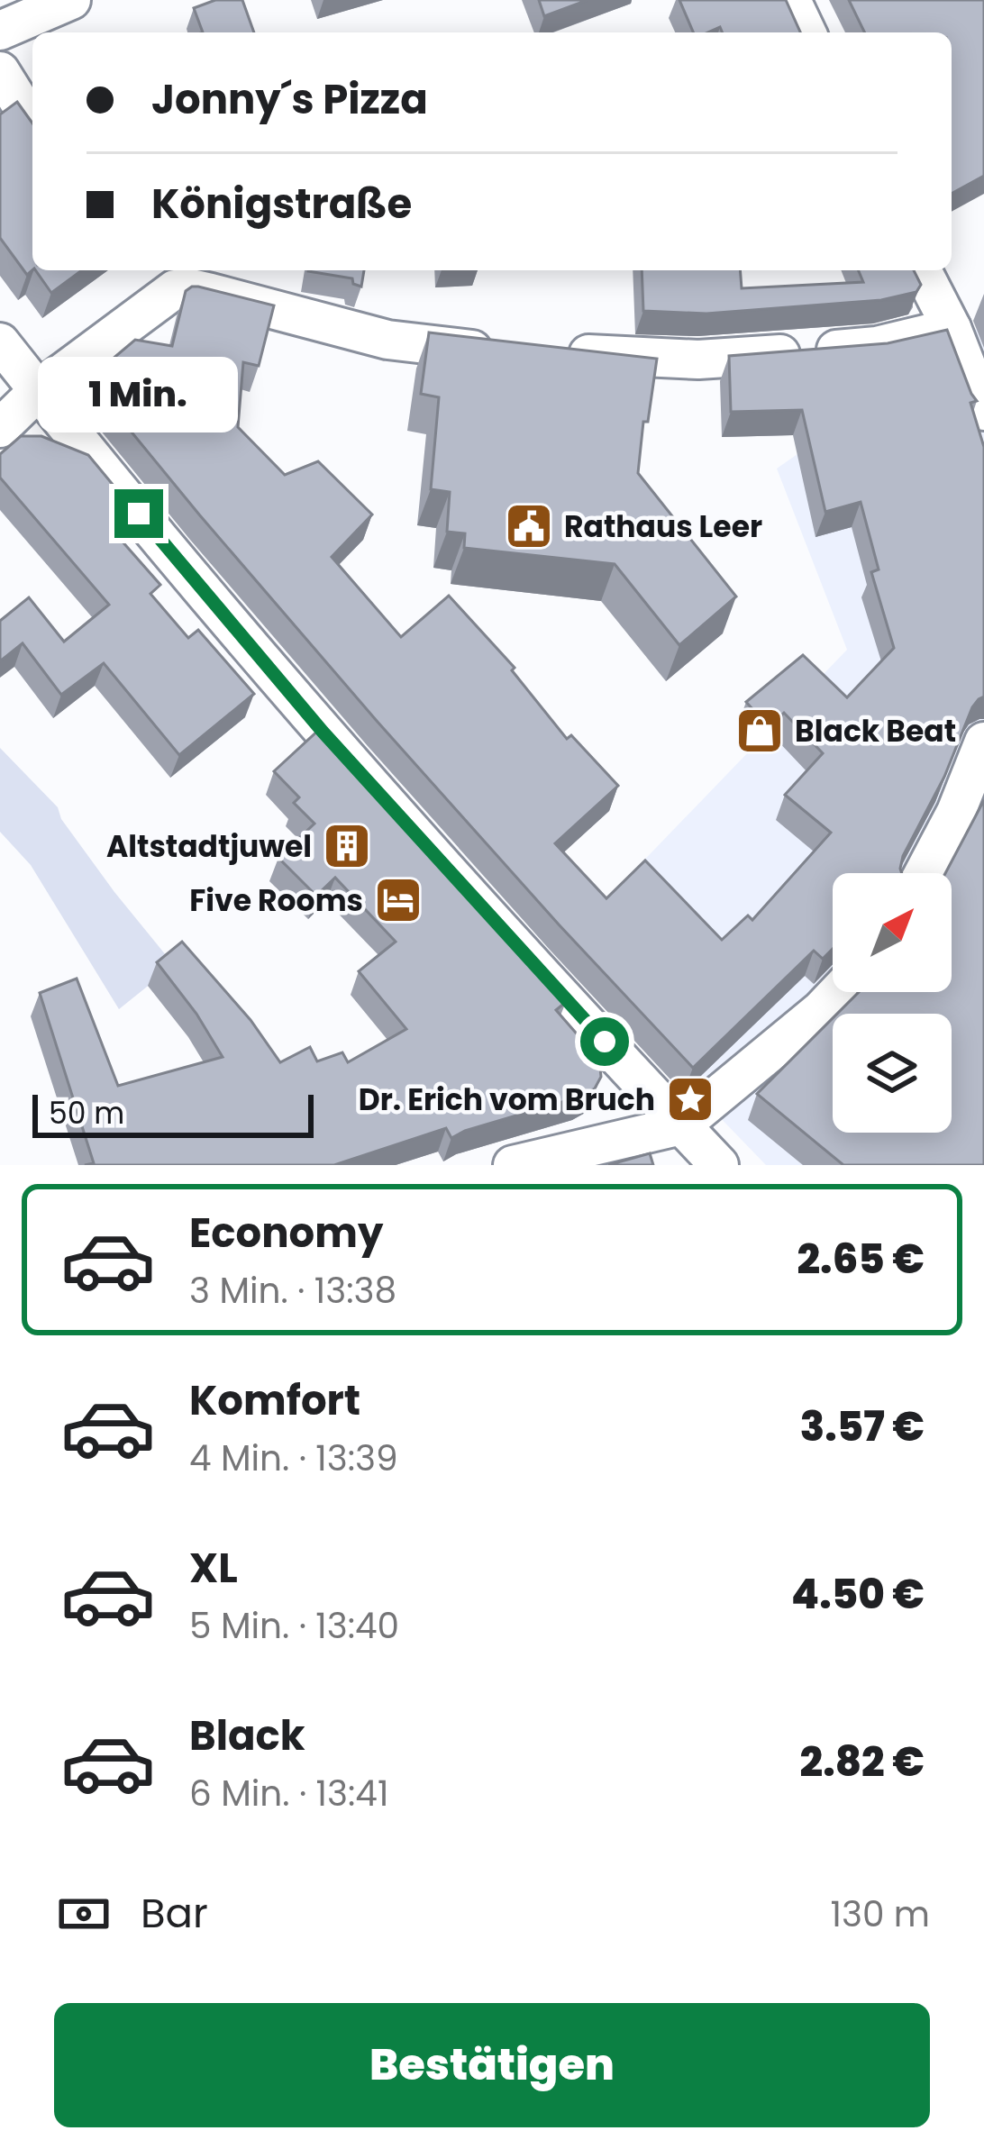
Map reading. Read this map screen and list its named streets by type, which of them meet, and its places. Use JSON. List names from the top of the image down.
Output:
{
  "places": {
    "public building": ["Rathaus Leer"],
    "shop": ["Black Beat"],
    "building": ["Altstadtjuwel"],
    "hotel": ["Five Rooms"],
    "place": ["Dr. Erich vom Bruch"]
  },
  "scale_bar": "50 m",
  "north": "top right",
  "page": {
    "banner": ["Jonny´s Pizza", "Königstraße"],
    "bubble": "1 Min.",
    "scale": "50 m",
    "list": [
      {
        "name": "Economy",
        "note": "3 Min. · 13:38",
        "value": "2.65 €"
      },
      {
        "name": "Komfort",
        "note": "4 Min. · 13:39",
        "value": "3.57 €"
      },
      {
        "name": "XL",
        "note": "5 Min. · 13:40",
        "value": "4.50 €"
      },
      {
        "name": "Black",
        "note": "6 Min. · 13:41",
        "value": "2.82 €"
      }
    ],
    "pay": ["Bar", "130 m"],
    "buttons": "Bestätigen"
  }
}
